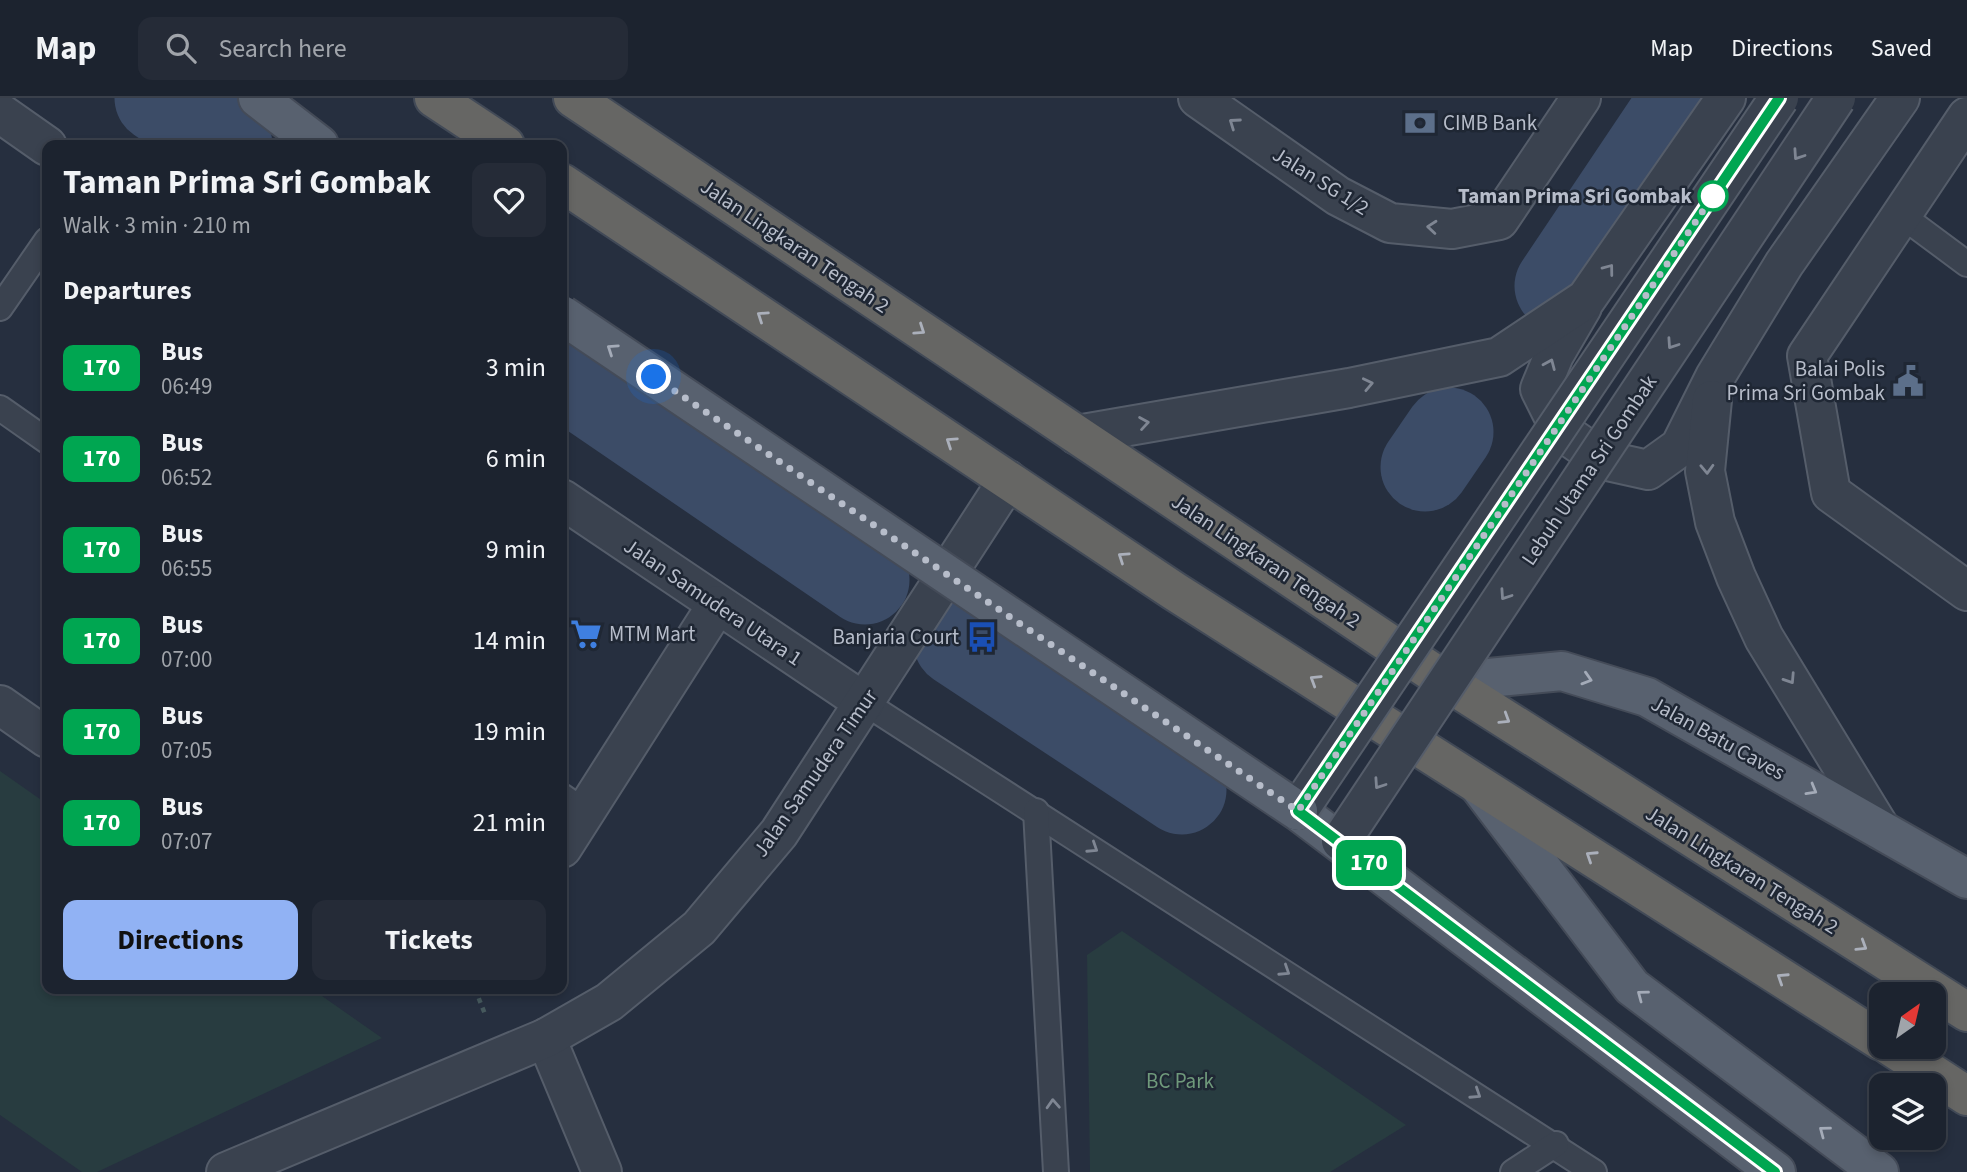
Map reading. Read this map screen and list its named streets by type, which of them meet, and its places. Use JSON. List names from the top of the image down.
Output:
{
  "streets": {
    "highway": ["Jalan Lingkaran Tengah 2"],
    "main road": ["Jalan Batu Caves"],
    "street": [
      "Jalan SG 1/2",
      "Lebuh Utama Sri Gombak",
      "Jalan Samudera Utara 1",
      "Jalan Samudera Timur"
    ]
  },
  "crossings": [
    ["Jalan Lingkaran Tengah 2", "Jalan Batu Caves"],
    ["Jalan Samudera Utara 1", "Jalan Samudera Timur"]
  ],
  "parks": ["BC Park"],
  "places": {
    "bank": ["CIMB Bank"],
    "other": ["Taman Prima Sri Gombak"],
    "public building": ["Balai Polis Prima Sri Gombak"],
    "supermarket": ["MTM Mart"],
    "bus stop": ["Banjaria Court"]
  },
  "lines": ["bus line 170"],
  "north": "top right",
  "page": {
    "header": "Map",
    "search": "Search here",
    "nav": ["Map", "Directions", "Saved"],
    "on_map": "170",
    "heading": [
      ["Taman Prima Sri Gombak", "Walk · 3 min · 210 m"],
      "Departures"
    ],
    "list": [
      {
        "mark": "170",
        "name": "Bus",
        "note": "06:49",
        "value": "3 min"
      },
      {
        "mark": "170",
        "name": "Bus",
        "note": "06:52",
        "value": "6 min"
      },
      {
        "mark": "170",
        "name": "Bus",
        "note": "06:55",
        "value": "9 min"
      },
      {
        "mark": "170",
        "name": "Bus",
        "note": "07:00",
        "value": "14 min"
      },
      {
        "mark": "170",
        "name": "Bus",
        "note": "07:05",
        "value": "19 min"
      },
      {
        "mark": "170",
        "name": "Bus",
        "note": "07:07",
        "value": "21 min"
      }
    ],
    "buttons": ["Directions", "Tickets"]
  }
}
